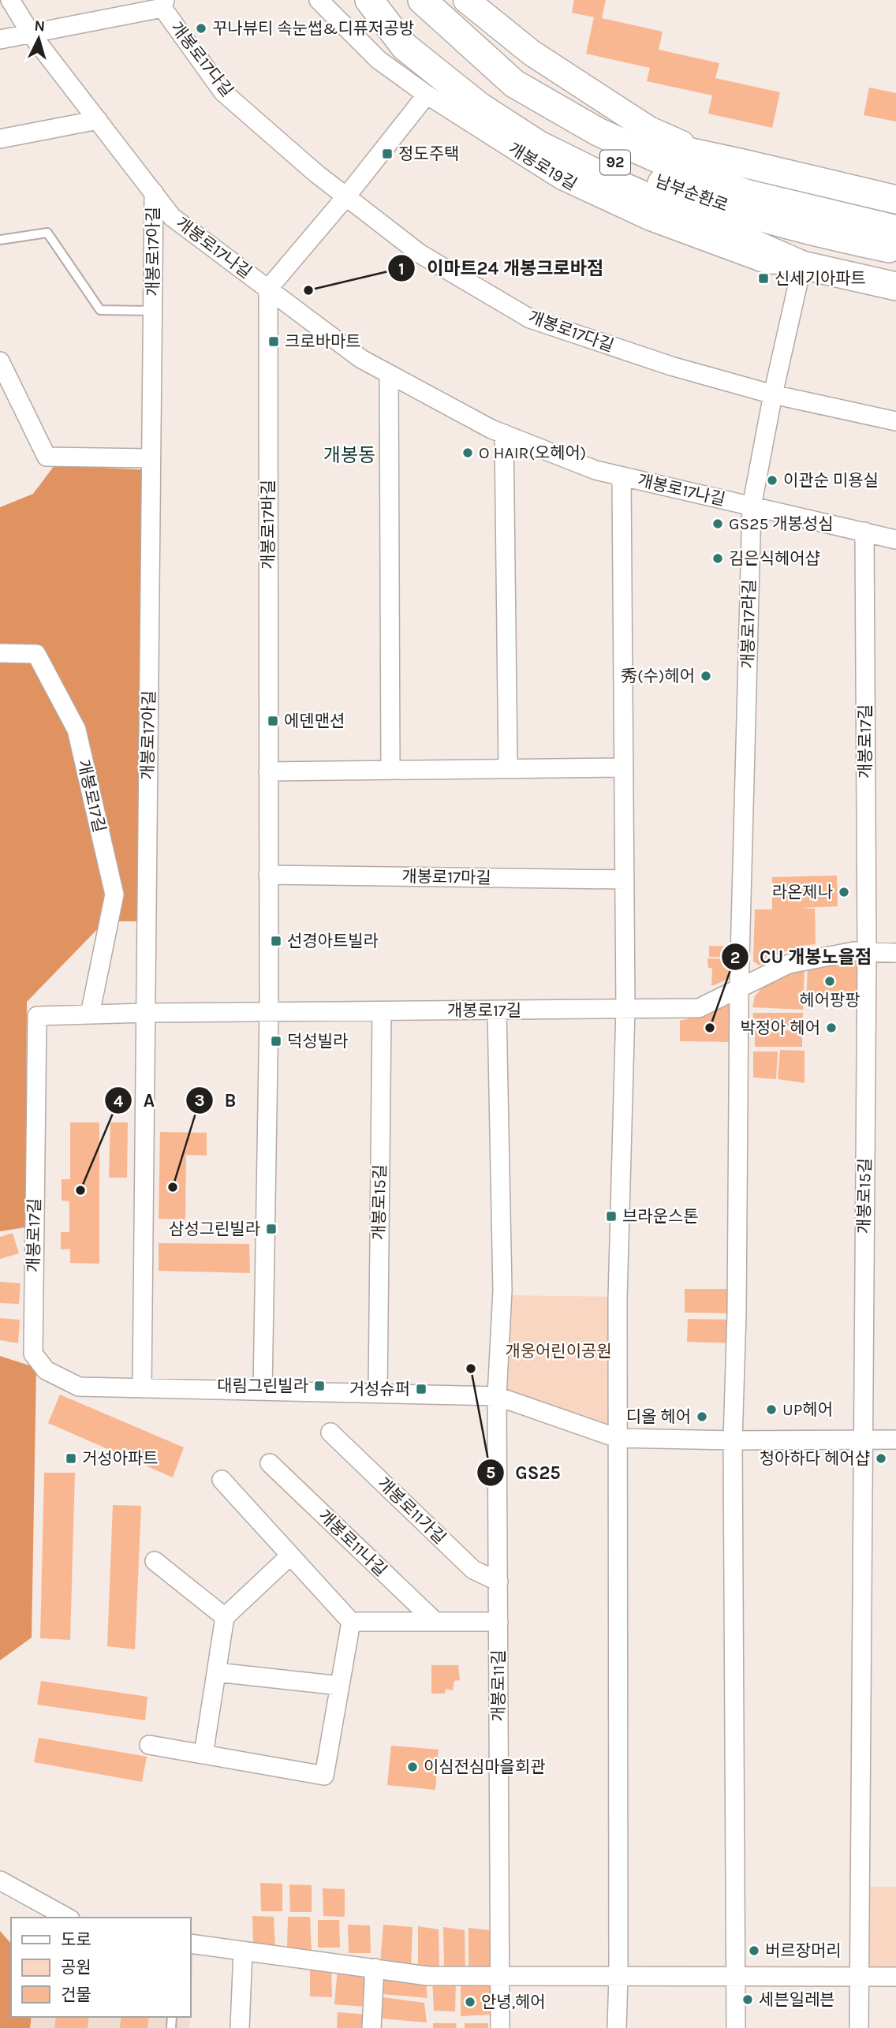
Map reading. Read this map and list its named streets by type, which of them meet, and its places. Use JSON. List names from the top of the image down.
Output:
{
  "streets": {
    "main road": ["92", "남부순환로"],
    "street": [
      "개봉로17다길",
      "개봉로19길",
      "개봉로17나길",
      "개봉로17아길",
      "개봉로17바길",
      "개봉로17라길",
      "개봉로17길",
      "개봉로17마길",
      "개봉로15길",
      "개봉로11가길",
      "개봉로11나길",
      "개봉로11길"
    ]
  },
  "crossings": [
    ["개봉로17다길", "개봉로17라길"],
    ["개봉로19길", "개봉로17라길"],
    ["개봉로17나길", "개봉로17아길"],
    ["개봉로17나길", "개봉로17바길"],
    ["개봉로17나길", "개봉로17라길"],
    ["개봉로17나길", "개봉로17길"],
    ["개봉로17아길", "개봉로17길"],
    ["개봉로17바길", "개봉로17길"],
    ["개봉로17바길", "개봉로17마길"],
    ["개봉로17라길", "개봉로17길"],
    ["개봉로17길", "개봉로15길"],
    ["개봉로11가길", "개봉로11길"]
  ],
  "districts": ["개봉동"],
  "parks": ["개웅어린이공원"],
  "places": {
    "other": [
      "꾸나뷰티 속눈썹&디퓨저공방",
      "이마트24 개봉크로바점",
      "O HAIR(오헤어)",
      "이관순 미용실",
      "GS25 개봉성심",
      "김은식헤어샵",
      "秀(수)헤어",
      "라온제나",
      "헤어팡팡",
      "CU 개봉노을점",
      "박정아 헤어",
      "B",
      "A",
      "GS25",
      "UP헤어",
      "디올 헤어",
      "청아하다 헤어샵",
      "이심전심마을회관",
      "버르장머리",
      "세븐일레븐",
      "안녕,헤어"
    ],
    "transit": [
      "정도주택",
      "신세기아파트",
      "크로바마트",
      "에덴맨션",
      "선경아트빌라",
      "덕성빌라",
      "브라운스톤",
      "삼성그린빌라",
      "대림그린빌라",
      "거성슈퍼",
      "거성아파트"
    ]
  },
  "legend": ["도로", "공원", "건물"],
  "north": "top"
}
